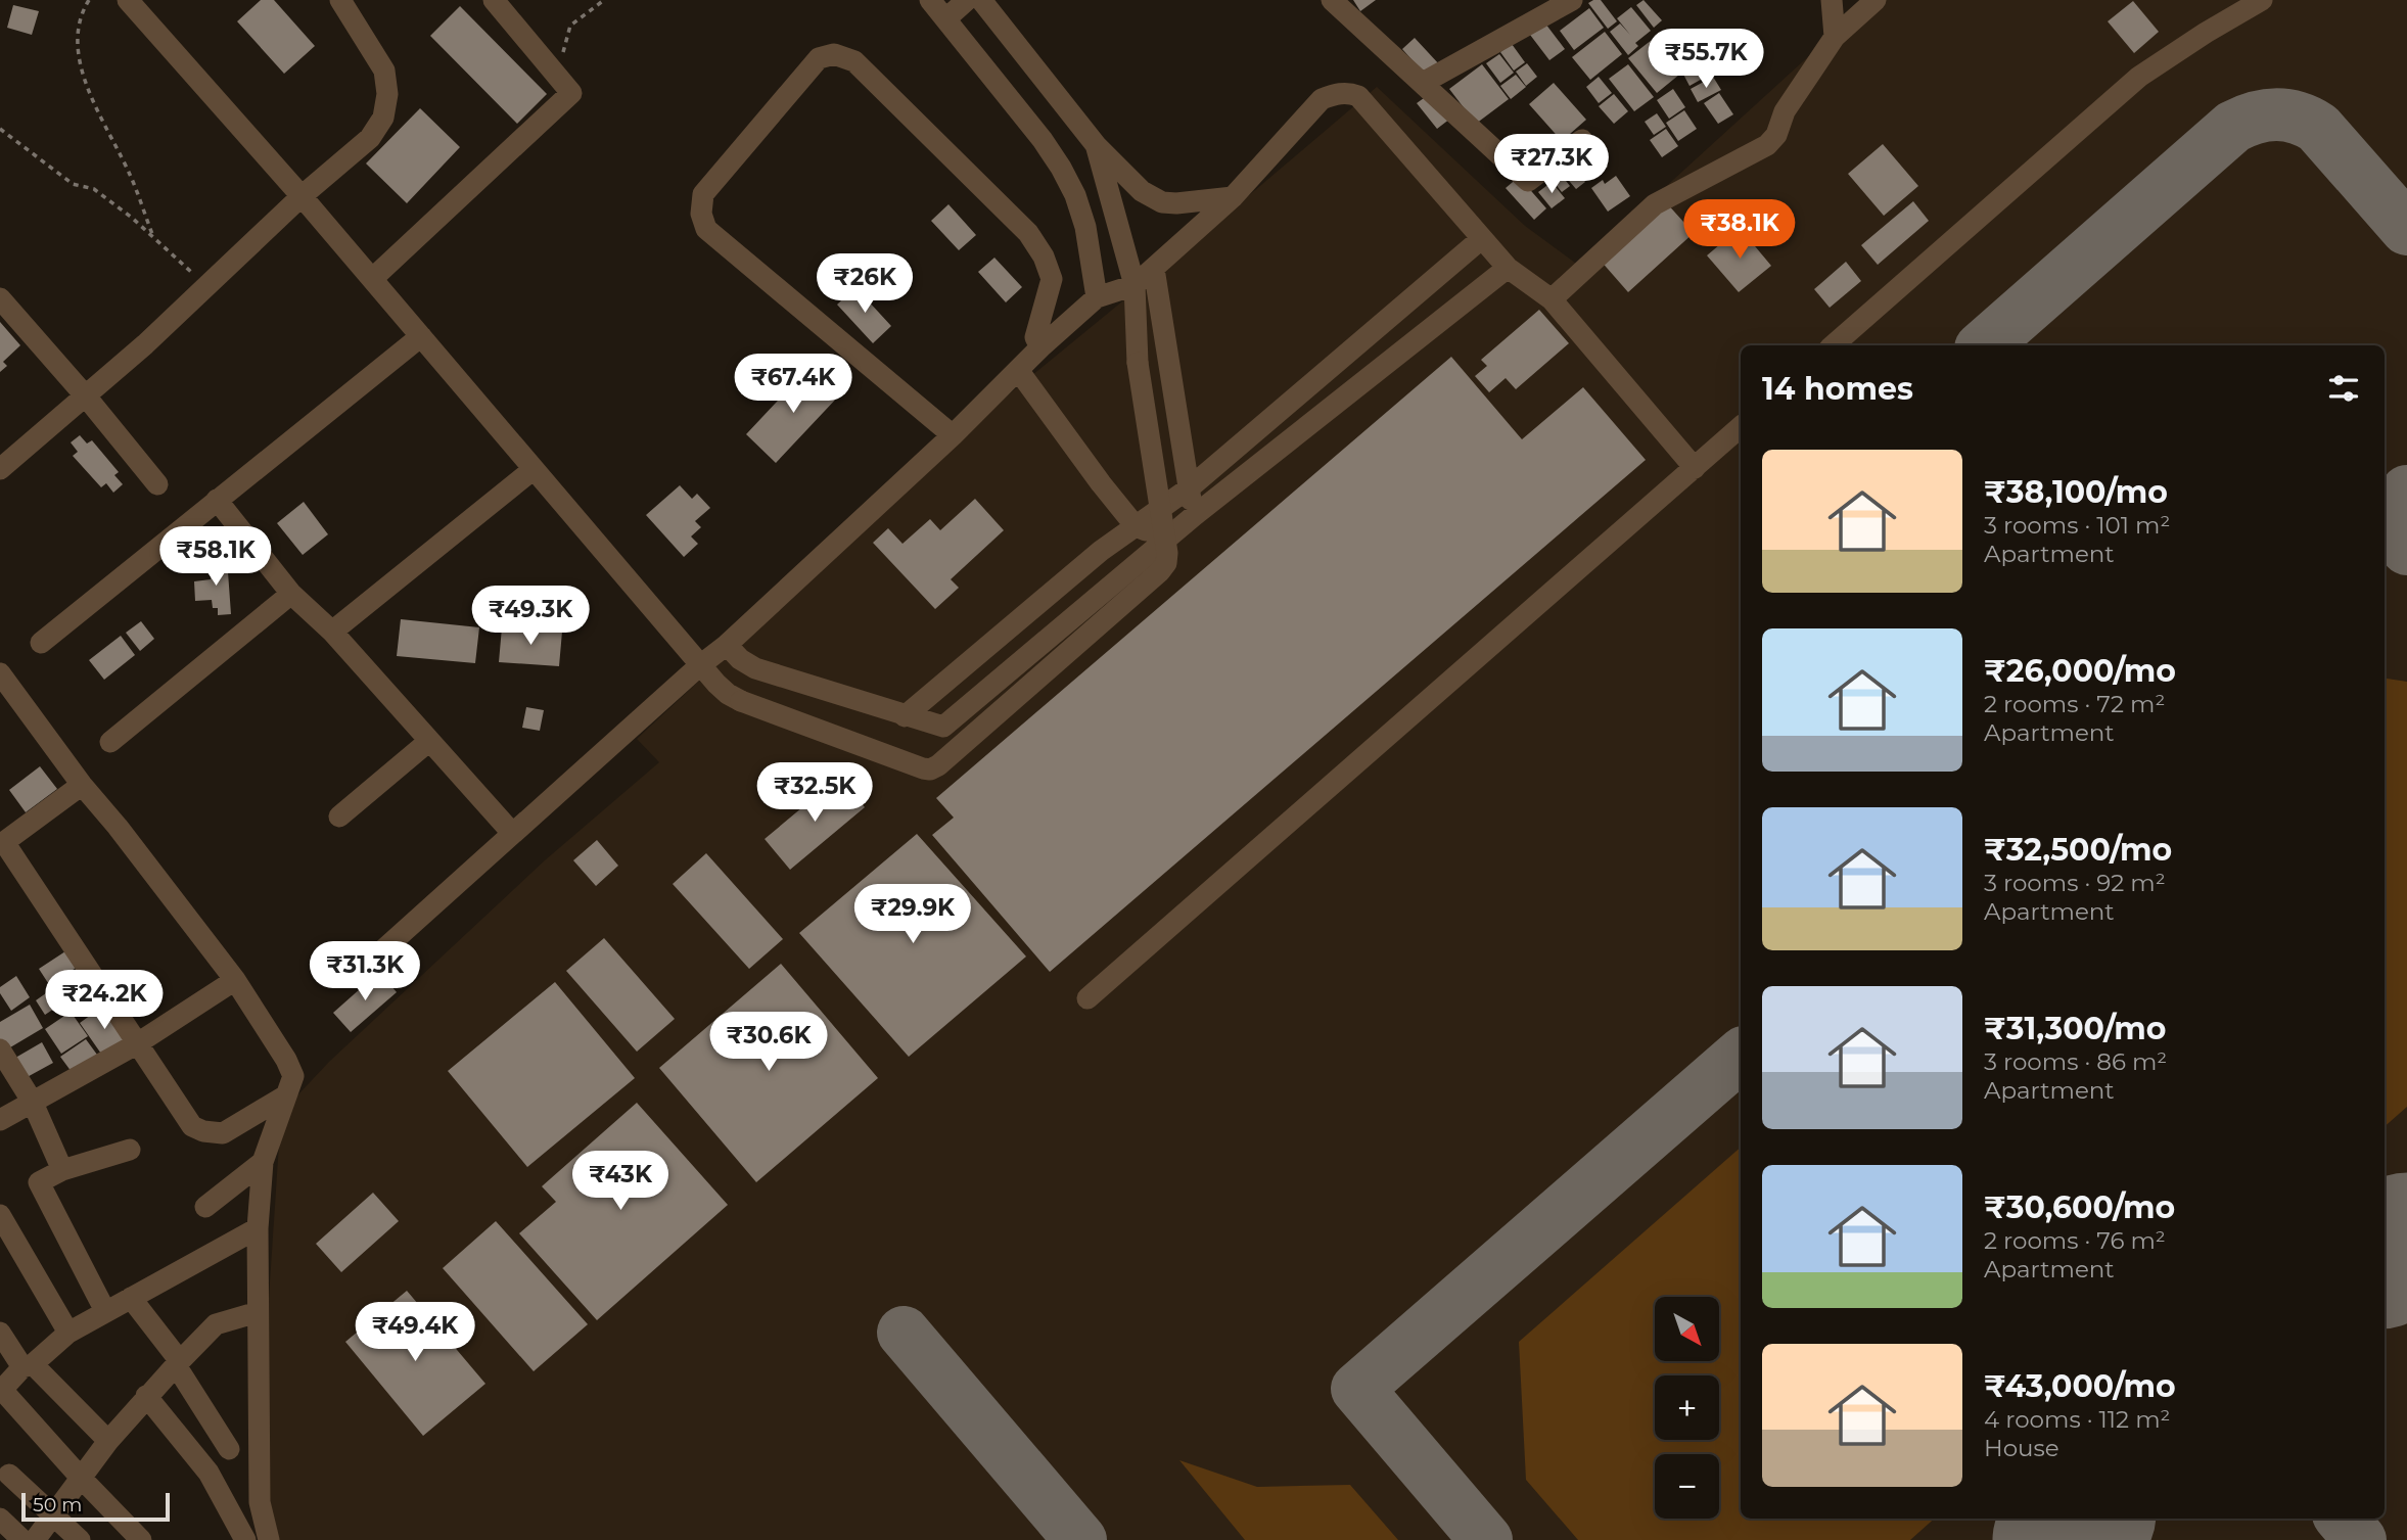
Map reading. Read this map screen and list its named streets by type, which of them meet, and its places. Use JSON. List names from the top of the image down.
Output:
{
  "scale_bar": "50 m",
  "north": "bottom right",
  "page": {
    "price": [
      "₹55.7K",
      "₹27.3K",
      "₹38.1K",
      "₹26K",
      "₹67.4K",
      "₹58.1K",
      "₹49.3K",
      "₹32.5K",
      "₹29.9K",
      "₹31.3K",
      "₹24.2K",
      "₹30.6K",
      "₹43K",
      "₹49.4K"
    ],
    "heading": "14 homes",
    "list": [
      {
        "name": "₹38,100/mo",
        "note": "3 rooms · 101 m² · Apartment"
      },
      {
        "name": "₹26,000/mo",
        "note": "2 rooms · 72 m² · Apartment"
      },
      {
        "name": "₹32,500/mo",
        "note": "3 rooms · 92 m² · Apartment"
      },
      {
        "name": "₹31,300/mo",
        "note": "3 rooms · 86 m² · Apartment"
      },
      {
        "name": "₹30,600/mo",
        "note": "2 rooms · 76 m² · Apartment"
      },
      {
        "name": "₹43,000/mo",
        "note": "4 rooms · 112 m² · House"
      }
    ],
    "map_buttons": ["+", "−"],
    "scale": "50 m"
  }
}
